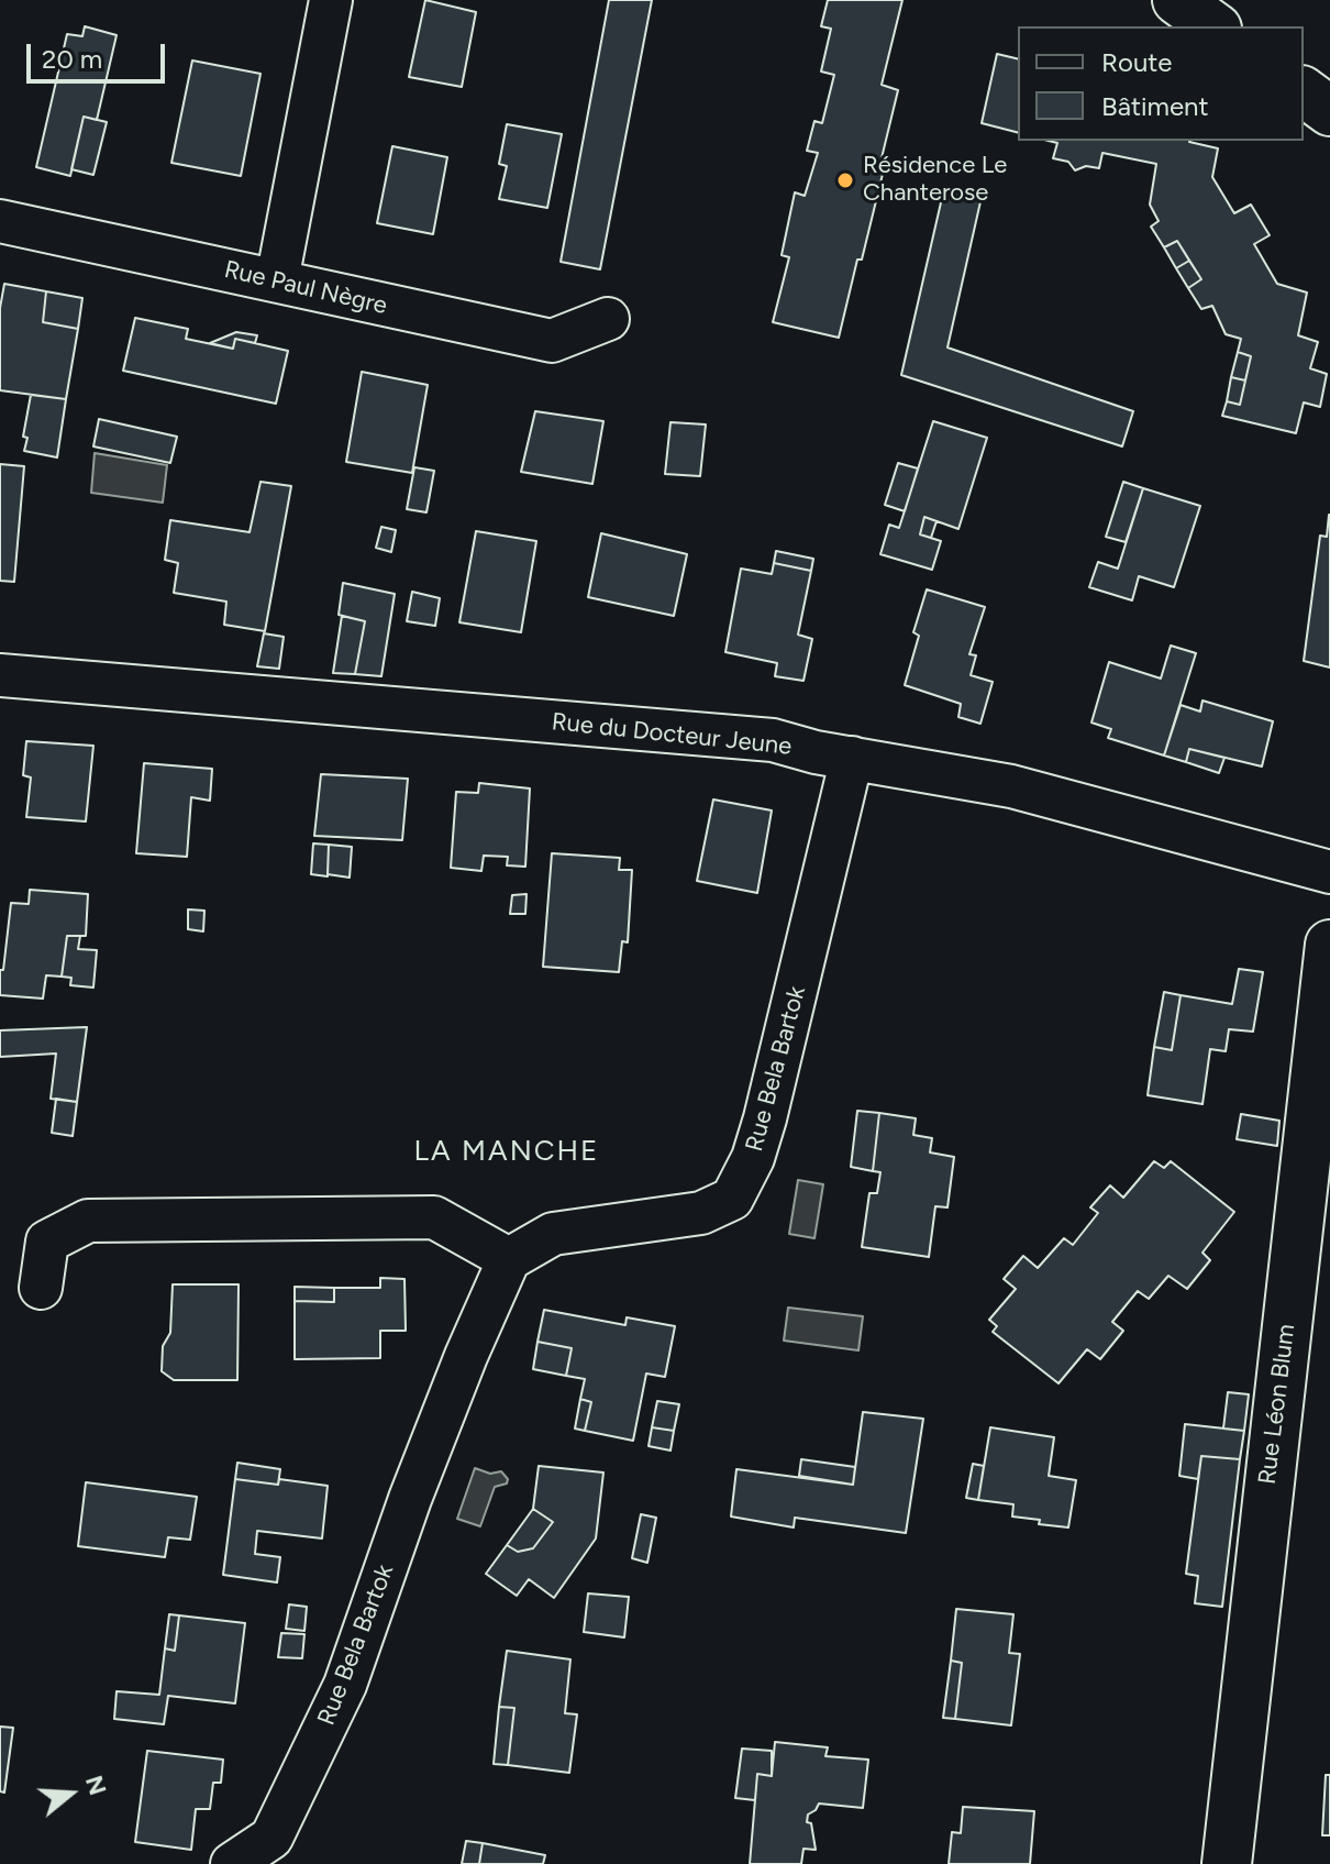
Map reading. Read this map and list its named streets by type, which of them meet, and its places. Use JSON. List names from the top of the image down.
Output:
{
  "streets": {
    "street": [
      "Rue Paul Nègre",
      "Rue du Docteur Jeune",
      "Rue Bela Bartok",
      "Rue Léon Blum"
    ]
  },
  "crossings": [
    ["Rue du Docteur Jeune", "Rue Bela Bartok"]
  ],
  "districts": ["LA MANCHE"],
  "places": ["Résidence Le Chanterose"],
  "legend": ["Route", "Bâtiment"],
  "scale_bar": "20 m",
  "north": "right"
}
